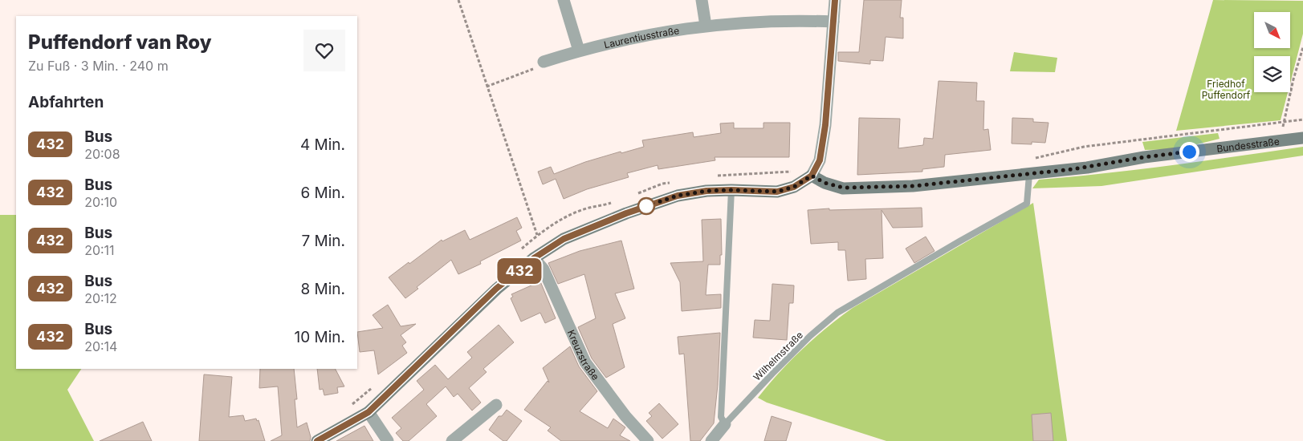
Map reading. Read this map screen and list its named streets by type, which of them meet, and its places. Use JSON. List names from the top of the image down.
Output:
{
  "streets": {
    "street": ["Laurentiusstraße", "Bundesstraße", "Kreuzstraße"],
    "lane": ["Wilhelmstraße"]
  },
  "crossings": [
    ["Bundesstraße", "Wilhelmstraße"]
  ],
  "parks": ["Friedhof Puffendorf"],
  "lines": ["bus line 432"],
  "north": "bottom right",
  "page": {
    "on_map": "432",
    "heading": [
      ["Puffendorf van Roy", "Zu Fuß · 3 Min. · 240 m"],
      "Abfahrten"
    ],
    "list": [
      {
        "mark": "432",
        "name": "Bus",
        "note": "20:08",
        "value": "4 Min."
      },
      {
        "mark": "432",
        "name": "Bus",
        "note": "20:10",
        "value": "6 Min."
      },
      {
        "mark": "432",
        "name": "Bus",
        "note": "20:11",
        "value": "7 Min."
      },
      {
        "mark": "432",
        "name": "Bus",
        "note": "20:12",
        "value": "8 Min."
      },
      {
        "mark": "432",
        "name": "Bus",
        "note": "20:14",
        "value": "10 Min."
      }
    ]
  }
}
